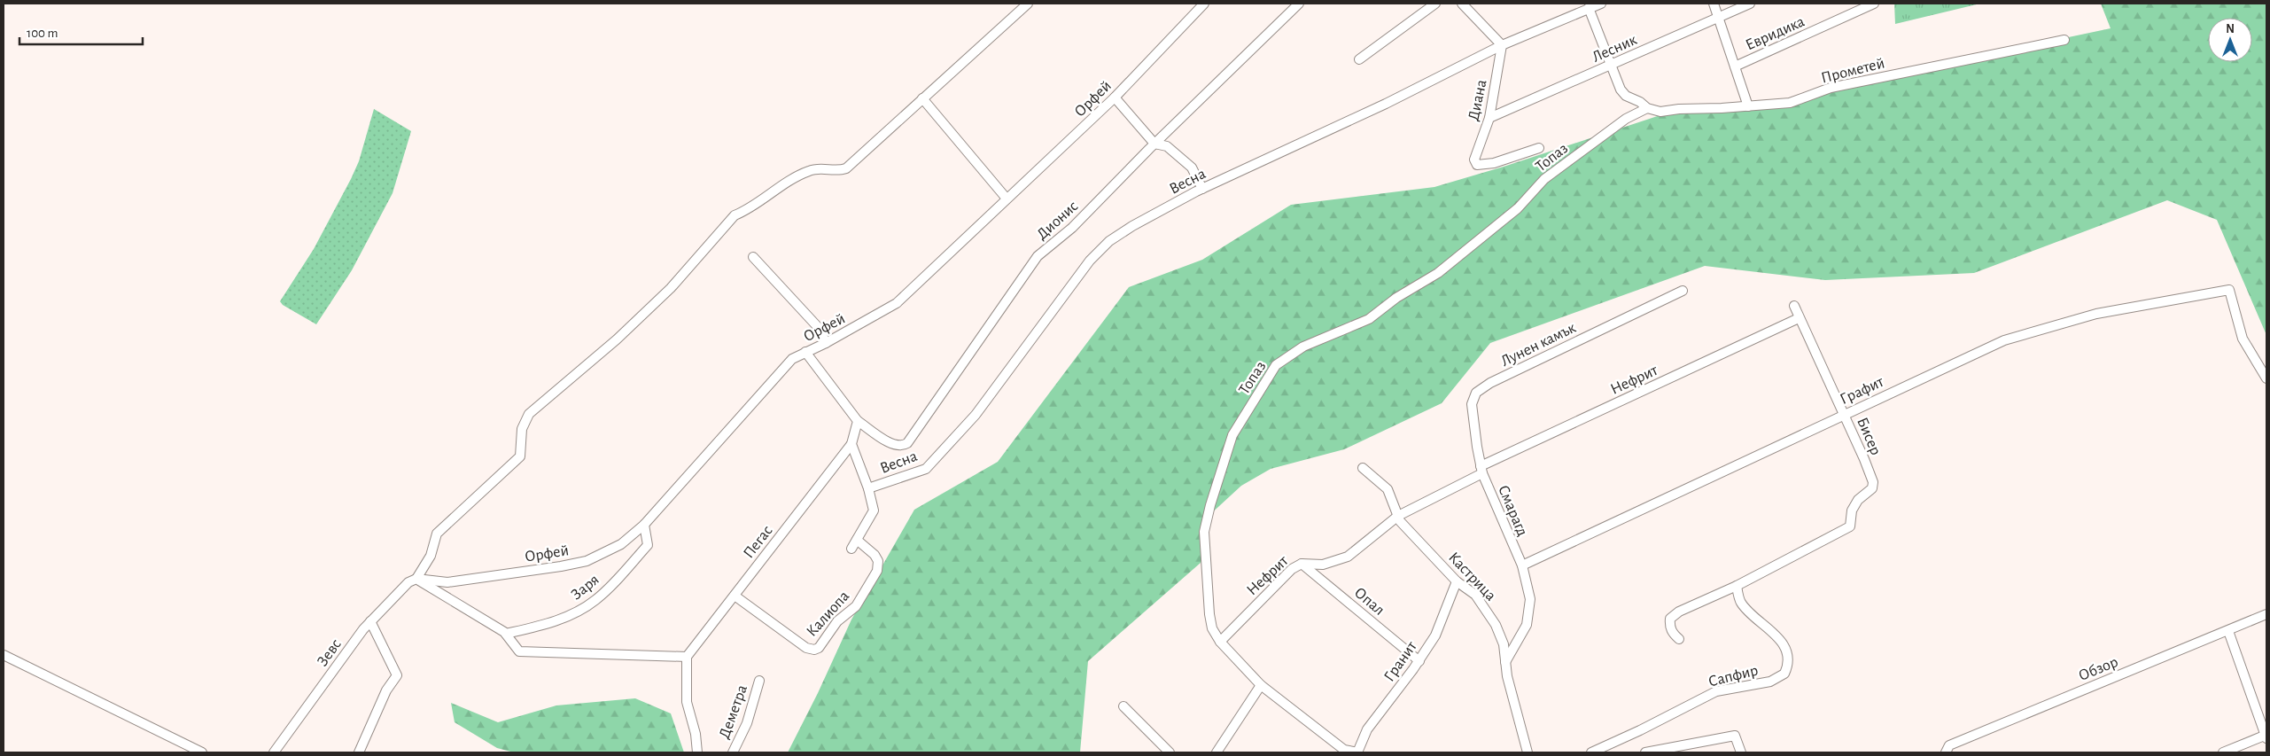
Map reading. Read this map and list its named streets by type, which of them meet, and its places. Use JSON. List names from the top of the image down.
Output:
{
  "streets": {
    "street": [
      "Евридика",
      "Лесник",
      "Прометей",
      "Орфей",
      "Диана",
      "Топаз",
      "Весна",
      "Дионис",
      "Лунен камък",
      "Нефрит",
      "Графит",
      "Бисер",
      "Смарагд",
      "Пегас",
      "Кастрица",
      "Заря",
      "Опал",
      "Калиопа",
      "Зевс",
      "Гранит",
      "Обзор",
      "Сапфир",
      "Деметра"
    ]
  },
  "crossings": [
    ["Лесник", "Диана"],
    ["Прометей", "Топаз"],
    ["Орфей", "Заря"],
    ["Орфей", "Зевс"],
    ["Диана", "Весна"],
    ["Топаз", "Нефрит"],
    ["Топаз", "Гранит"],
    ["Лунен камък", "Нефрит"],
    ["Лунен камък", "Смарагд"],
    ["Нефрит", "Бисер"],
    ["Нефрит", "Смарагд"],
    ["Нефрит", "Кастрица"],
    ["Нефрит", "Опал"],
    ["Графит", "Бисер"],
    ["Графит", "Смарагд"],
    ["Бисер", "Сапфир"],
    ["Смарагд", "Кастрица"],
    ["Пегас", "Калиопа"],
    ["Пегас", "Деметра"],
    ["Кастрица", "Гранит"],
    ["Опал", "Гранит"]
  ],
  "scale_bar": "100 m",
  "north": "top"
}
